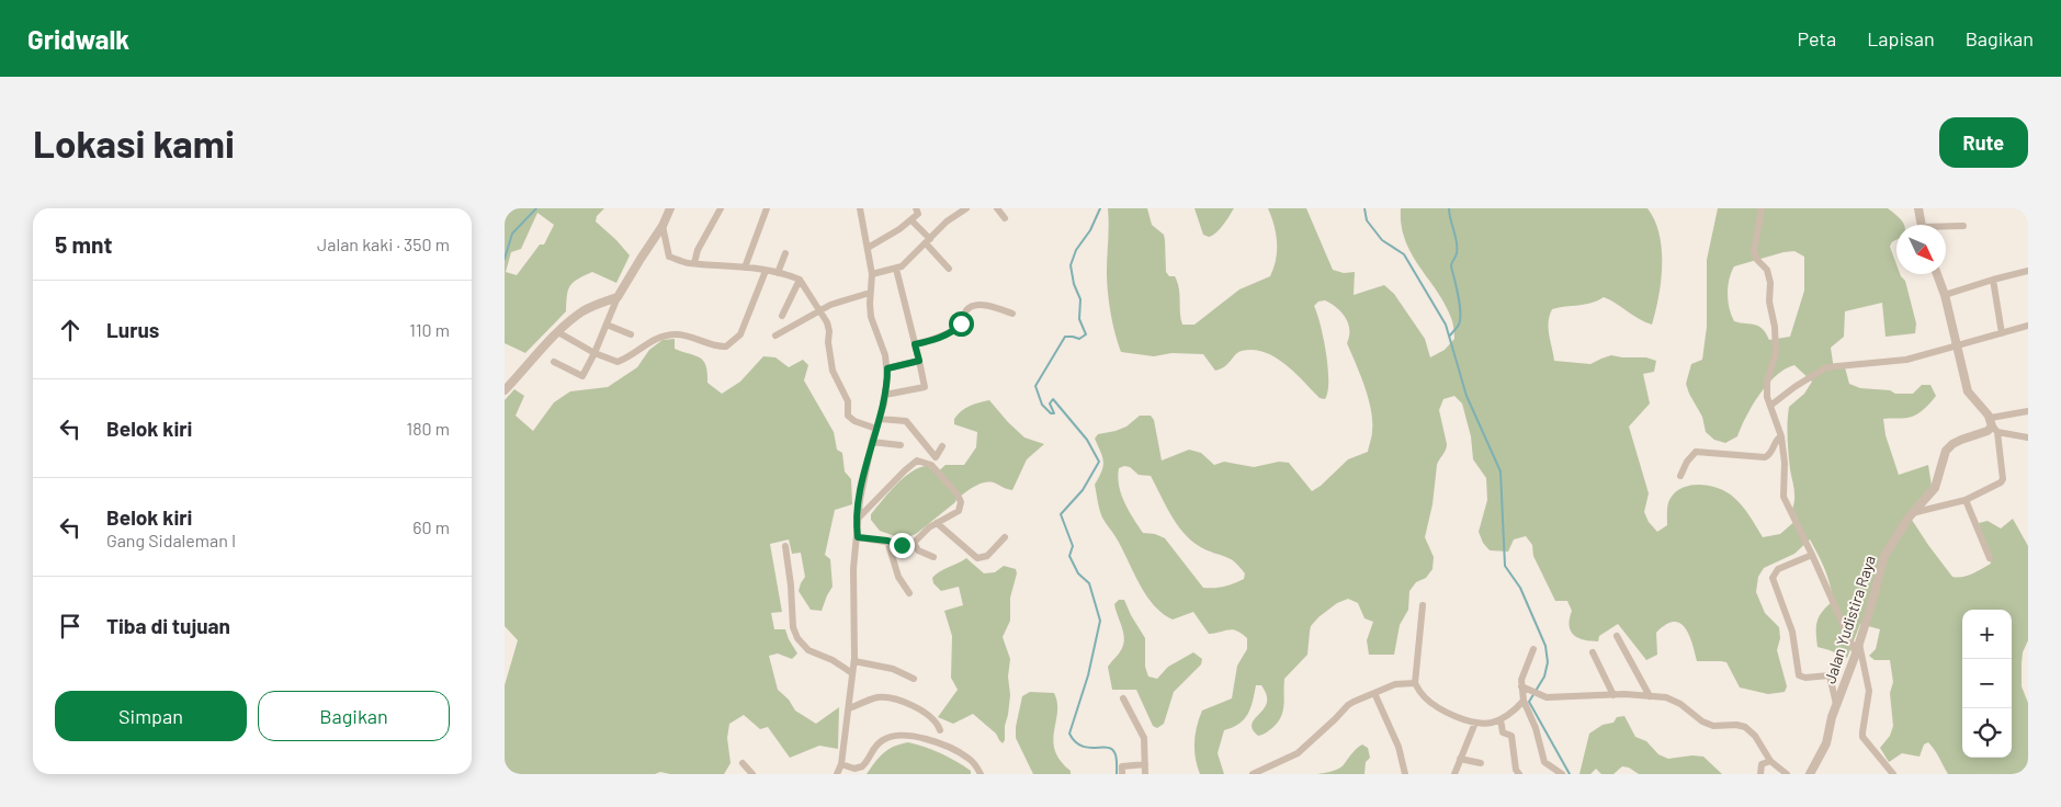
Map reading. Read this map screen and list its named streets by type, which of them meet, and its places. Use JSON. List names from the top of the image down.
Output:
{
  "streets": {
    "street": ["Jalan Yudistira Raya"]
  },
  "north": "bottom right",
  "page": {
    "header": "Gridwalk",
    "nav": ["Peta", "Lapisan", "Bagikan"],
    "buttons": [
      "Rute",
      ["Simpan", "Bagikan"]
    ],
    "title": "Lokasi kami",
    "heading": ["5 mnt", "Jalan kaki · 350 m"],
    "list": [
      ["Lurus", "110 m"],
      ["Belok kiri", "180 m"],
      ["Belok kiri", "Gang Sidaleman I", "60 m"],
      "Tiba di tujuan"
    ],
    "map_buttons": ["+", "−"]
  }
}
